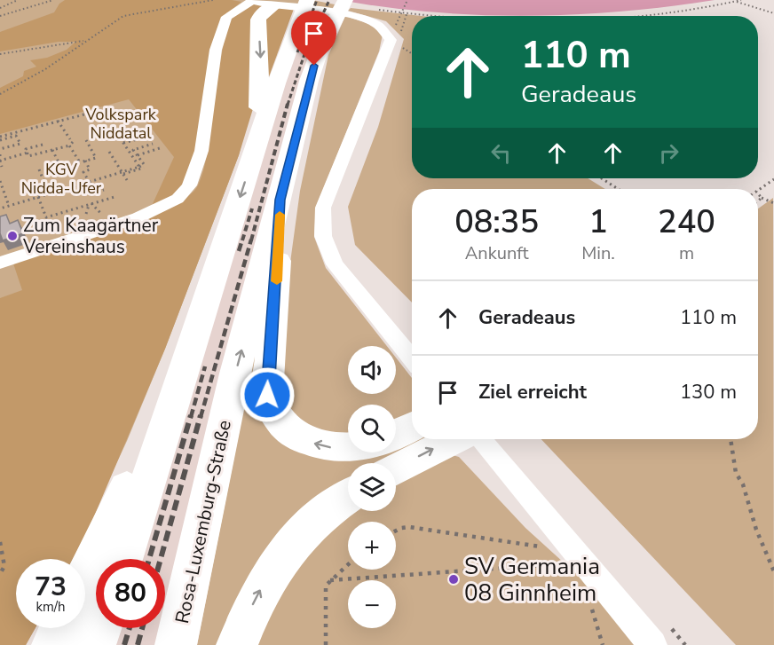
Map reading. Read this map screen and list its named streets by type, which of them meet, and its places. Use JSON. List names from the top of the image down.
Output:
{
  "streets": {
    "highway": ["Rosa-Luxemburg-Straße"]
  },
  "parks": ["Volkspark Niddatal", "KGV Nidda-Ufer"],
  "places": ["Zum Kaagärtner Vereinshaus", "SV Germania 08 Ginnheim"],
  "page": {
    "turn": ["110 m", "Geradeaus"],
    "eta": [
      "08:35",
      "Ankunft",
      "1",
      "Min.",
      "240",
      "m"
    ],
    "list": [
      {
        "name": "Geradeaus",
        "value": "110 m"
      },
      {
        "name": "Ziel erreicht",
        "value": "130 m"
      }
    ],
    "map_buttons": ["+", "−"],
    "speed": "73 km/h",
    "limit": "80"
  }
}
